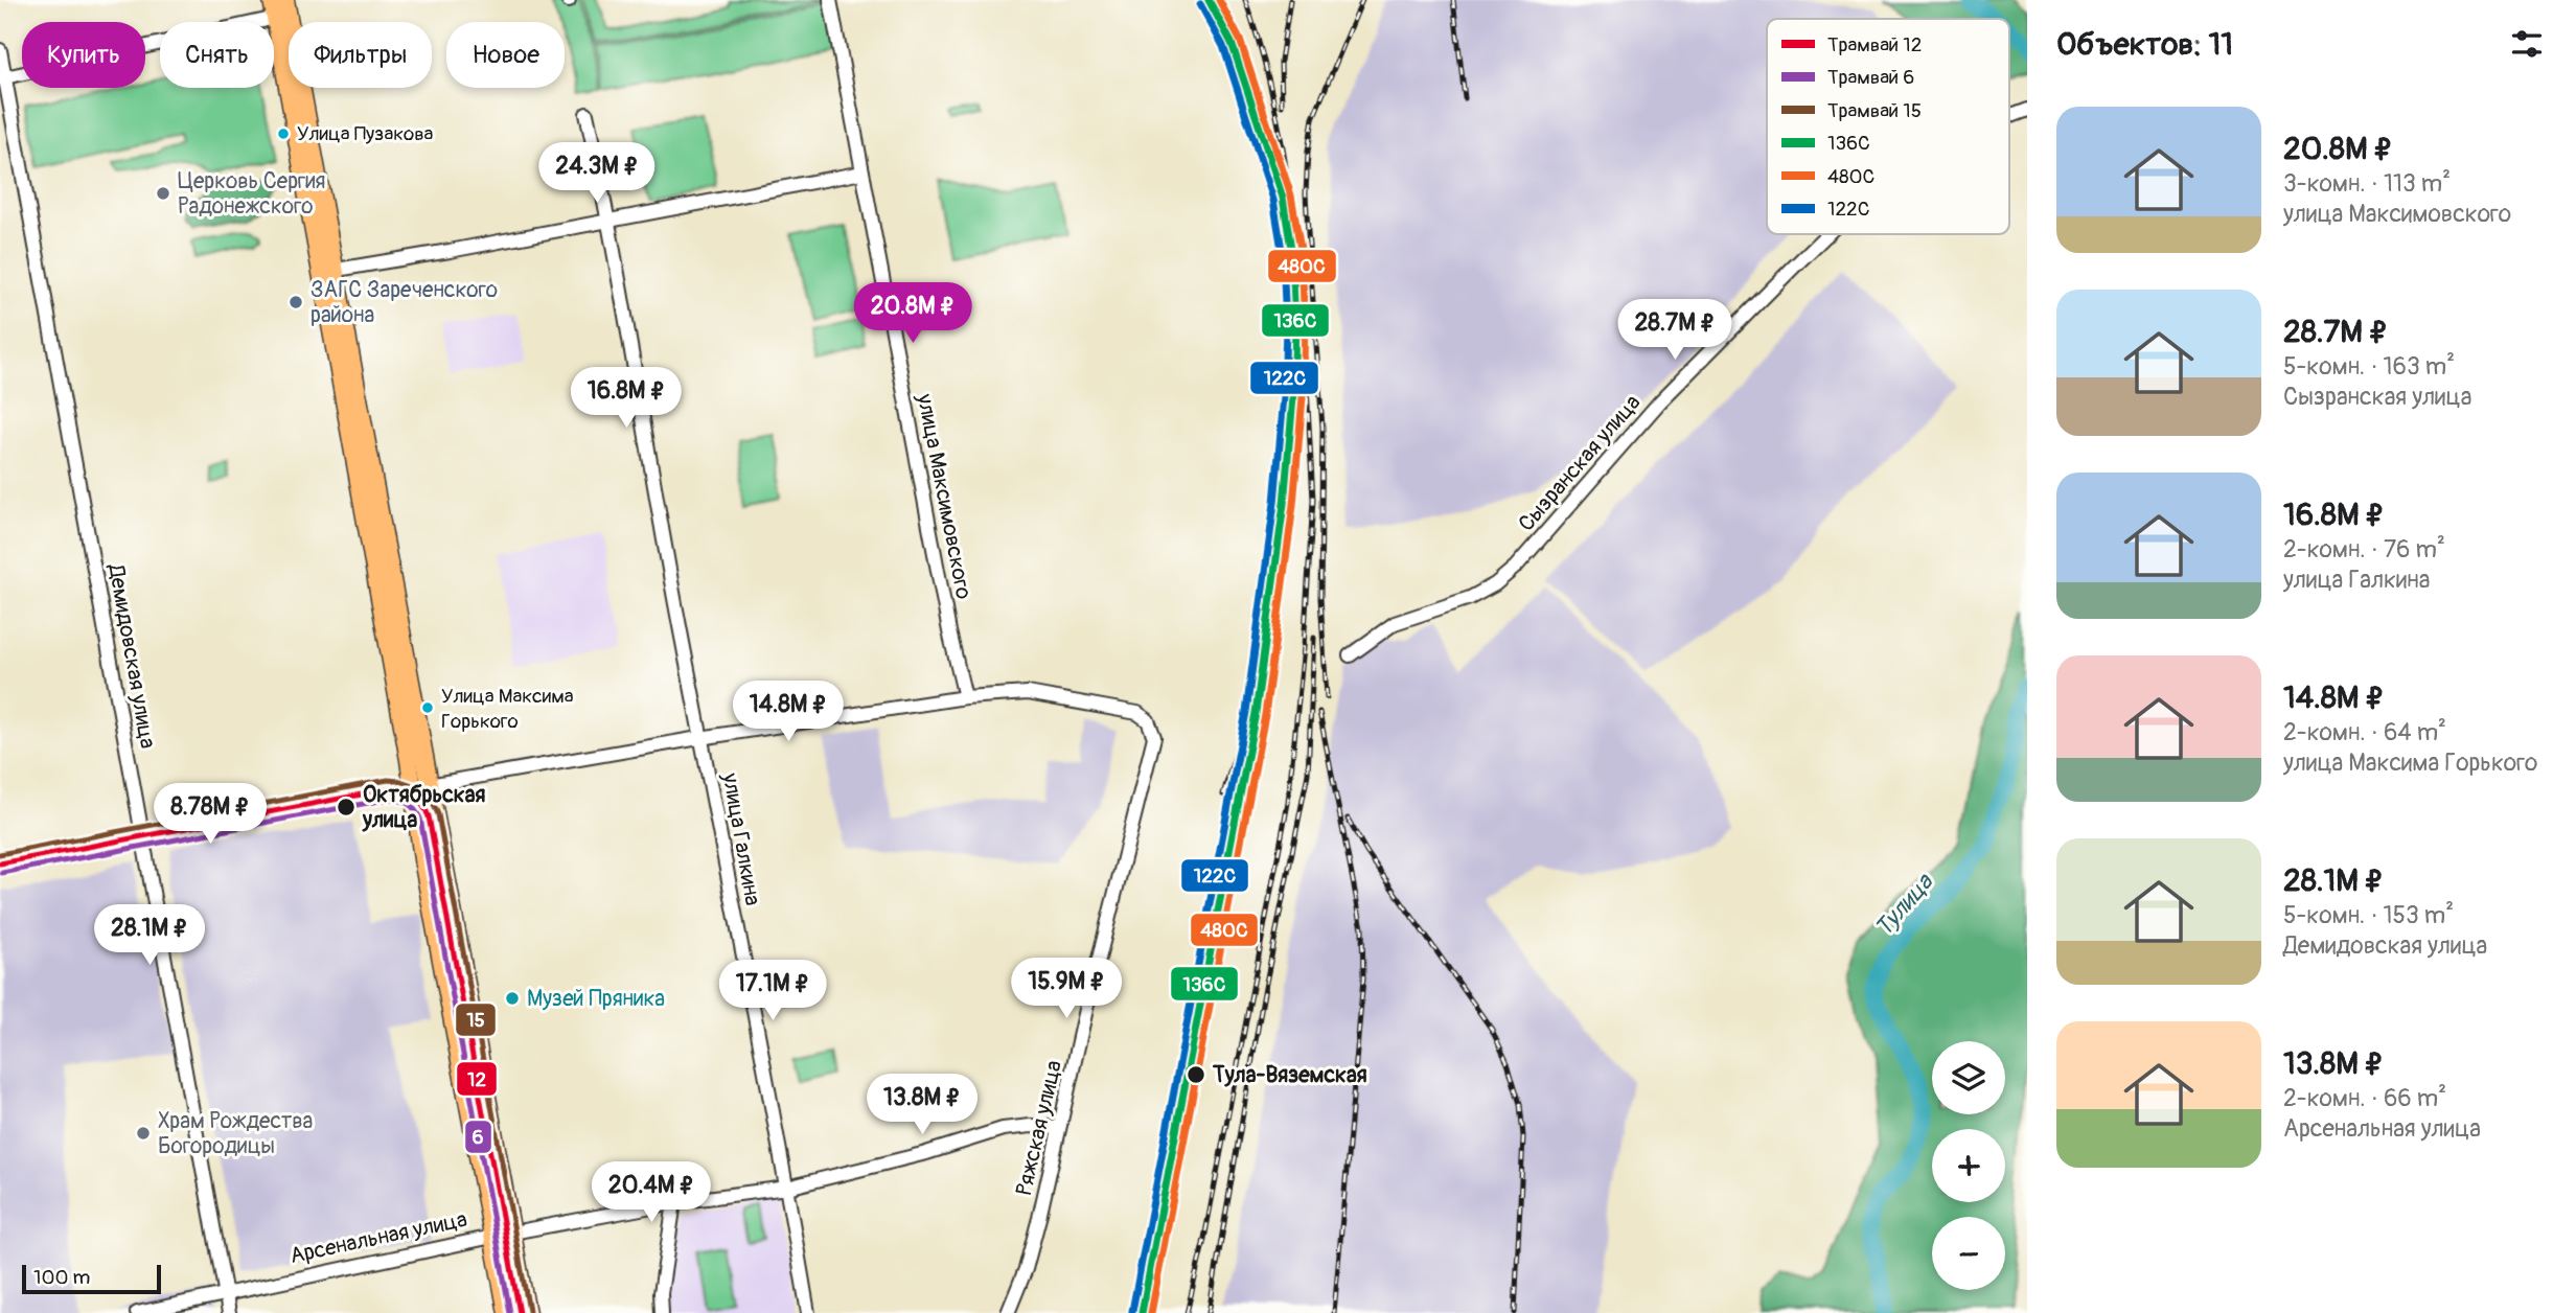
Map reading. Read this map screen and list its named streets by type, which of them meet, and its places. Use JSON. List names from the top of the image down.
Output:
{
  "streets": {
    "main road": ["Арсенальная улица"],
    "street": [
      "Сызранская улица",
      "улица Максимовского",
      "Демидовская улица",
      "улица Галкина",
      "Ряжская улица"
    ]
  },
  "crossings": [
    ["улица Максимовского", "Ряжская улица"],
    ["Демидовская улица", "Арсенальная улица"],
    ["улица Галкина", "Арсенальная улица"],
    ["Ряжская улица", "Арсенальная улица"]
  ],
  "water": ["Тулица"],
  "places": [
    "Улица Пузакова",
    "Церковь Сергия Радонежского",
    "ЗАГС Зареченского района",
    "Улица Максима Горького",
    "Октябрьская улица",
    "Музей Пряника",
    "Тула-Вяземская",
    "Храм Рождества Богородицы"
  ],
  "lines": [
    "transit line 136С",
    "transit line 480С",
    "transit line 122С",
    "tram line 15",
    "tram line 12",
    "tram line 6"
  ],
  "legend": [
    "Трамвай 12",
    "Трамвай 6",
    "Трамвай 15",
    "136С",
    "480С",
    "122С"
  ],
  "scale_bar": "100 m",
  "page": {
    "heading": "Объектов: 11",
    "chip": [
      "Купить",
      "Снять",
      "Фильтры",
      "Новое"
    ],
    "list": [
      {
        "name": "20.8M ₽",
        "note": "3-комн. · 113 m² · улица Максимовского"
      },
      {
        "name": "28.7M ₽",
        "note": "5-комн. · 163 m² · Сызранская улица"
      },
      {
        "name": "16.8M ₽",
        "note": "2-комн. · 76 m² · улица Галкина"
      },
      {
        "name": "14.8M ₽",
        "note": "2-комн. · 64 m² · улица Максима Горького"
      },
      {
        "name": "28.1M ₽",
        "note": "5-комн. · 153 m² · Демидовская улица"
      },
      {
        "name": "13.8M ₽",
        "note": "2-комн. · 66 m² · Арсенальная улица"
      }
    ],
    "price": [
      "24.3M ₽",
      "20.8M ₽",
      "28.7M ₽",
      "16.8M ₽",
      "14.8M ₽",
      "8.78M ₽",
      "28.1M ₽",
      "15.9M ₽",
      "17.1M ₽",
      "13.8M ₽",
      "20.4M ₽"
    ],
    "map_buttons": ["+", "−"],
    "scale": "100 m"
  }
}
